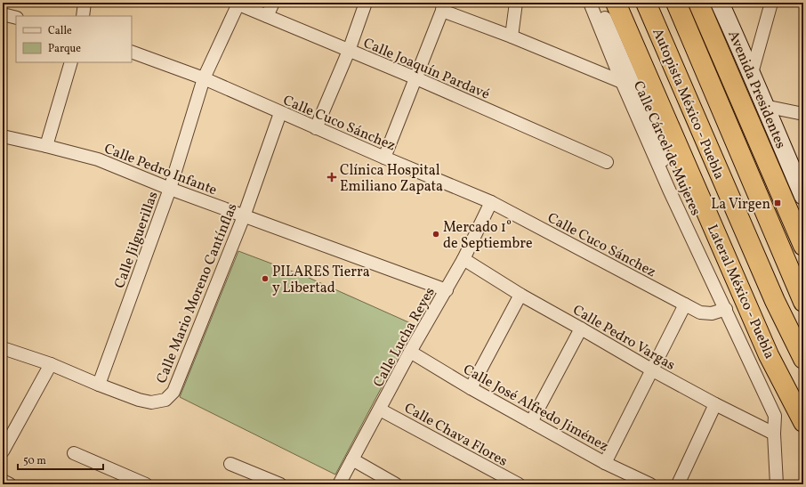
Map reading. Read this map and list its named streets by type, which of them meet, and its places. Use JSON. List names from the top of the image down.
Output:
{
  "streets": {
    "highway": ["Autopista México - Puebla", "Lateral México - Puebla"],
    "main road": ["Avenida Presidentes"],
    "street": [
      "Calle Joaquín Pardavé",
      "Calle Cuco Sánchez",
      "Calle Cárcel de Mujeres",
      "Calle Pedro Infante",
      "Calle Jilguerillas",
      "Calle Mario Moreno Cantínflas",
      "Calle Lucha Reyes",
      "Calle Pedro Vargas",
      "Calle José Alfredo Jiménez",
      "Calle Chava Flores"
    ]
  },
  "crossings": [
    ["Calle Joaquín Pardavé", "Calle Jilguerillas"],
    ["Calle Cuco Sánchez", "Calle Cárcel de Mujeres"],
    ["Calle Cuco Sánchez", "Calle Jilguerillas"],
    ["Calle Cuco Sánchez", "Calle Mario Moreno Cantínflas"],
    ["Calle Cuco Sánchez", "Calle Lucha Reyes"],
    ["Calle Cárcel de Mujeres", "Calle Pedro Vargas"],
    ["Calle Pedro Infante", "Calle Jilguerillas"],
    ["Calle Pedro Infante", "Calle Mario Moreno Cantínflas"],
    ["Calle Pedro Infante", "Calle Lucha Reyes"],
    ["Calle Jilguerillas", "Calle Mario Moreno Cantínflas"],
    ["Calle Lucha Reyes", "Calle Pedro Vargas"],
    ["Calle Lucha Reyes", "Calle José Alfredo Jiménez"],
    ["Calle Lucha Reyes", "Calle Chava Flores"]
  ],
  "places": {
    "health": ["Clínica Hospital Emiliano Zapata"],
    "transit": ["La Virgen"],
    "other": ["Mercado 1° de Septiembre", "PILARES Tierra y Libertad"]
  },
  "legend": ["Calle", "Parque"],
  "scale_bar": "50 m"
}
